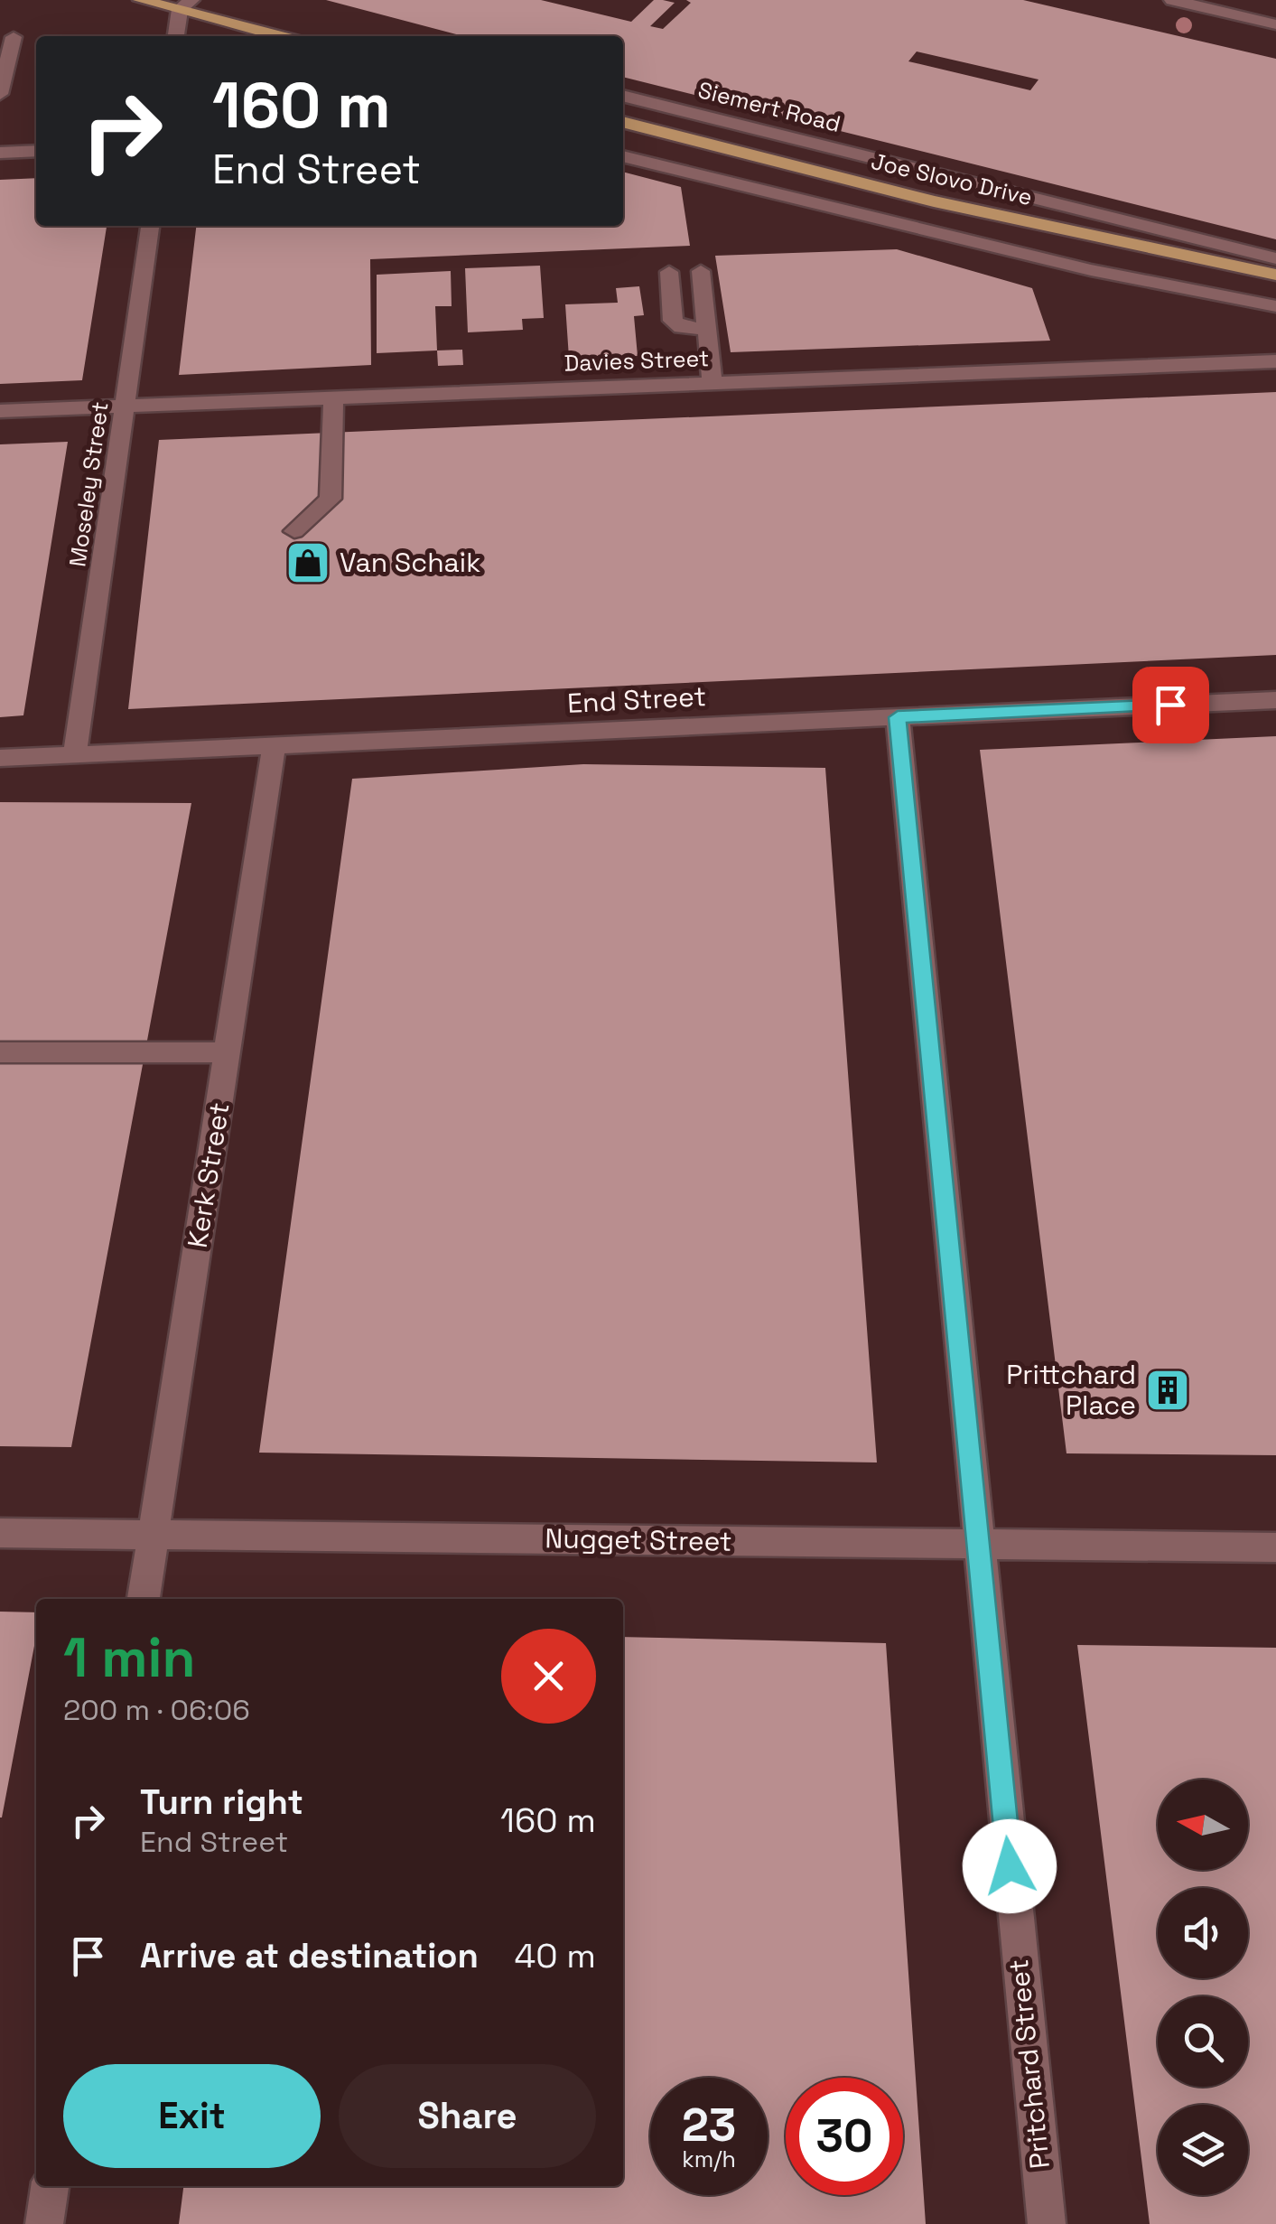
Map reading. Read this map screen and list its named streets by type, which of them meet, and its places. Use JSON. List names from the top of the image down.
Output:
{
  "streets": {
    "main road": ["Joe Slovo Drive"],
    "street": [
      "Siemert Road",
      "Davies Street",
      "Moseley Street",
      "End Street",
      "Kerk Street",
      "Nugget Street",
      "Pritchard Street"
    ]
  },
  "crossings": [
    ["Davies Street", "Moseley Street"],
    ["Moseley Street", "End Street"],
    ["End Street", "Kerk Street"],
    ["End Street", "Pritchard Street"],
    ["Kerk Street", "Nugget Street"],
    ["Nugget Street", "Pritchard Street"]
  ],
  "places": {
    "shop": ["Van Schaik"],
    "building": ["Prittchard Place"]
  },
  "north": "left",
  "page": {
    "turn": ["160 m", "End Street"],
    "heading": ["1 min", "200 m · 06:06"],
    "list": [
      {
        "name": "Turn right",
        "note": "End Street",
        "value": "160 m"
      },
      {
        "name": "Arrive at destination",
        "value": "40 m"
      }
    ],
    "buttons": ["Exit", "Share"],
    "speed": "23 km/h",
    "limit": "30"
  }
}
